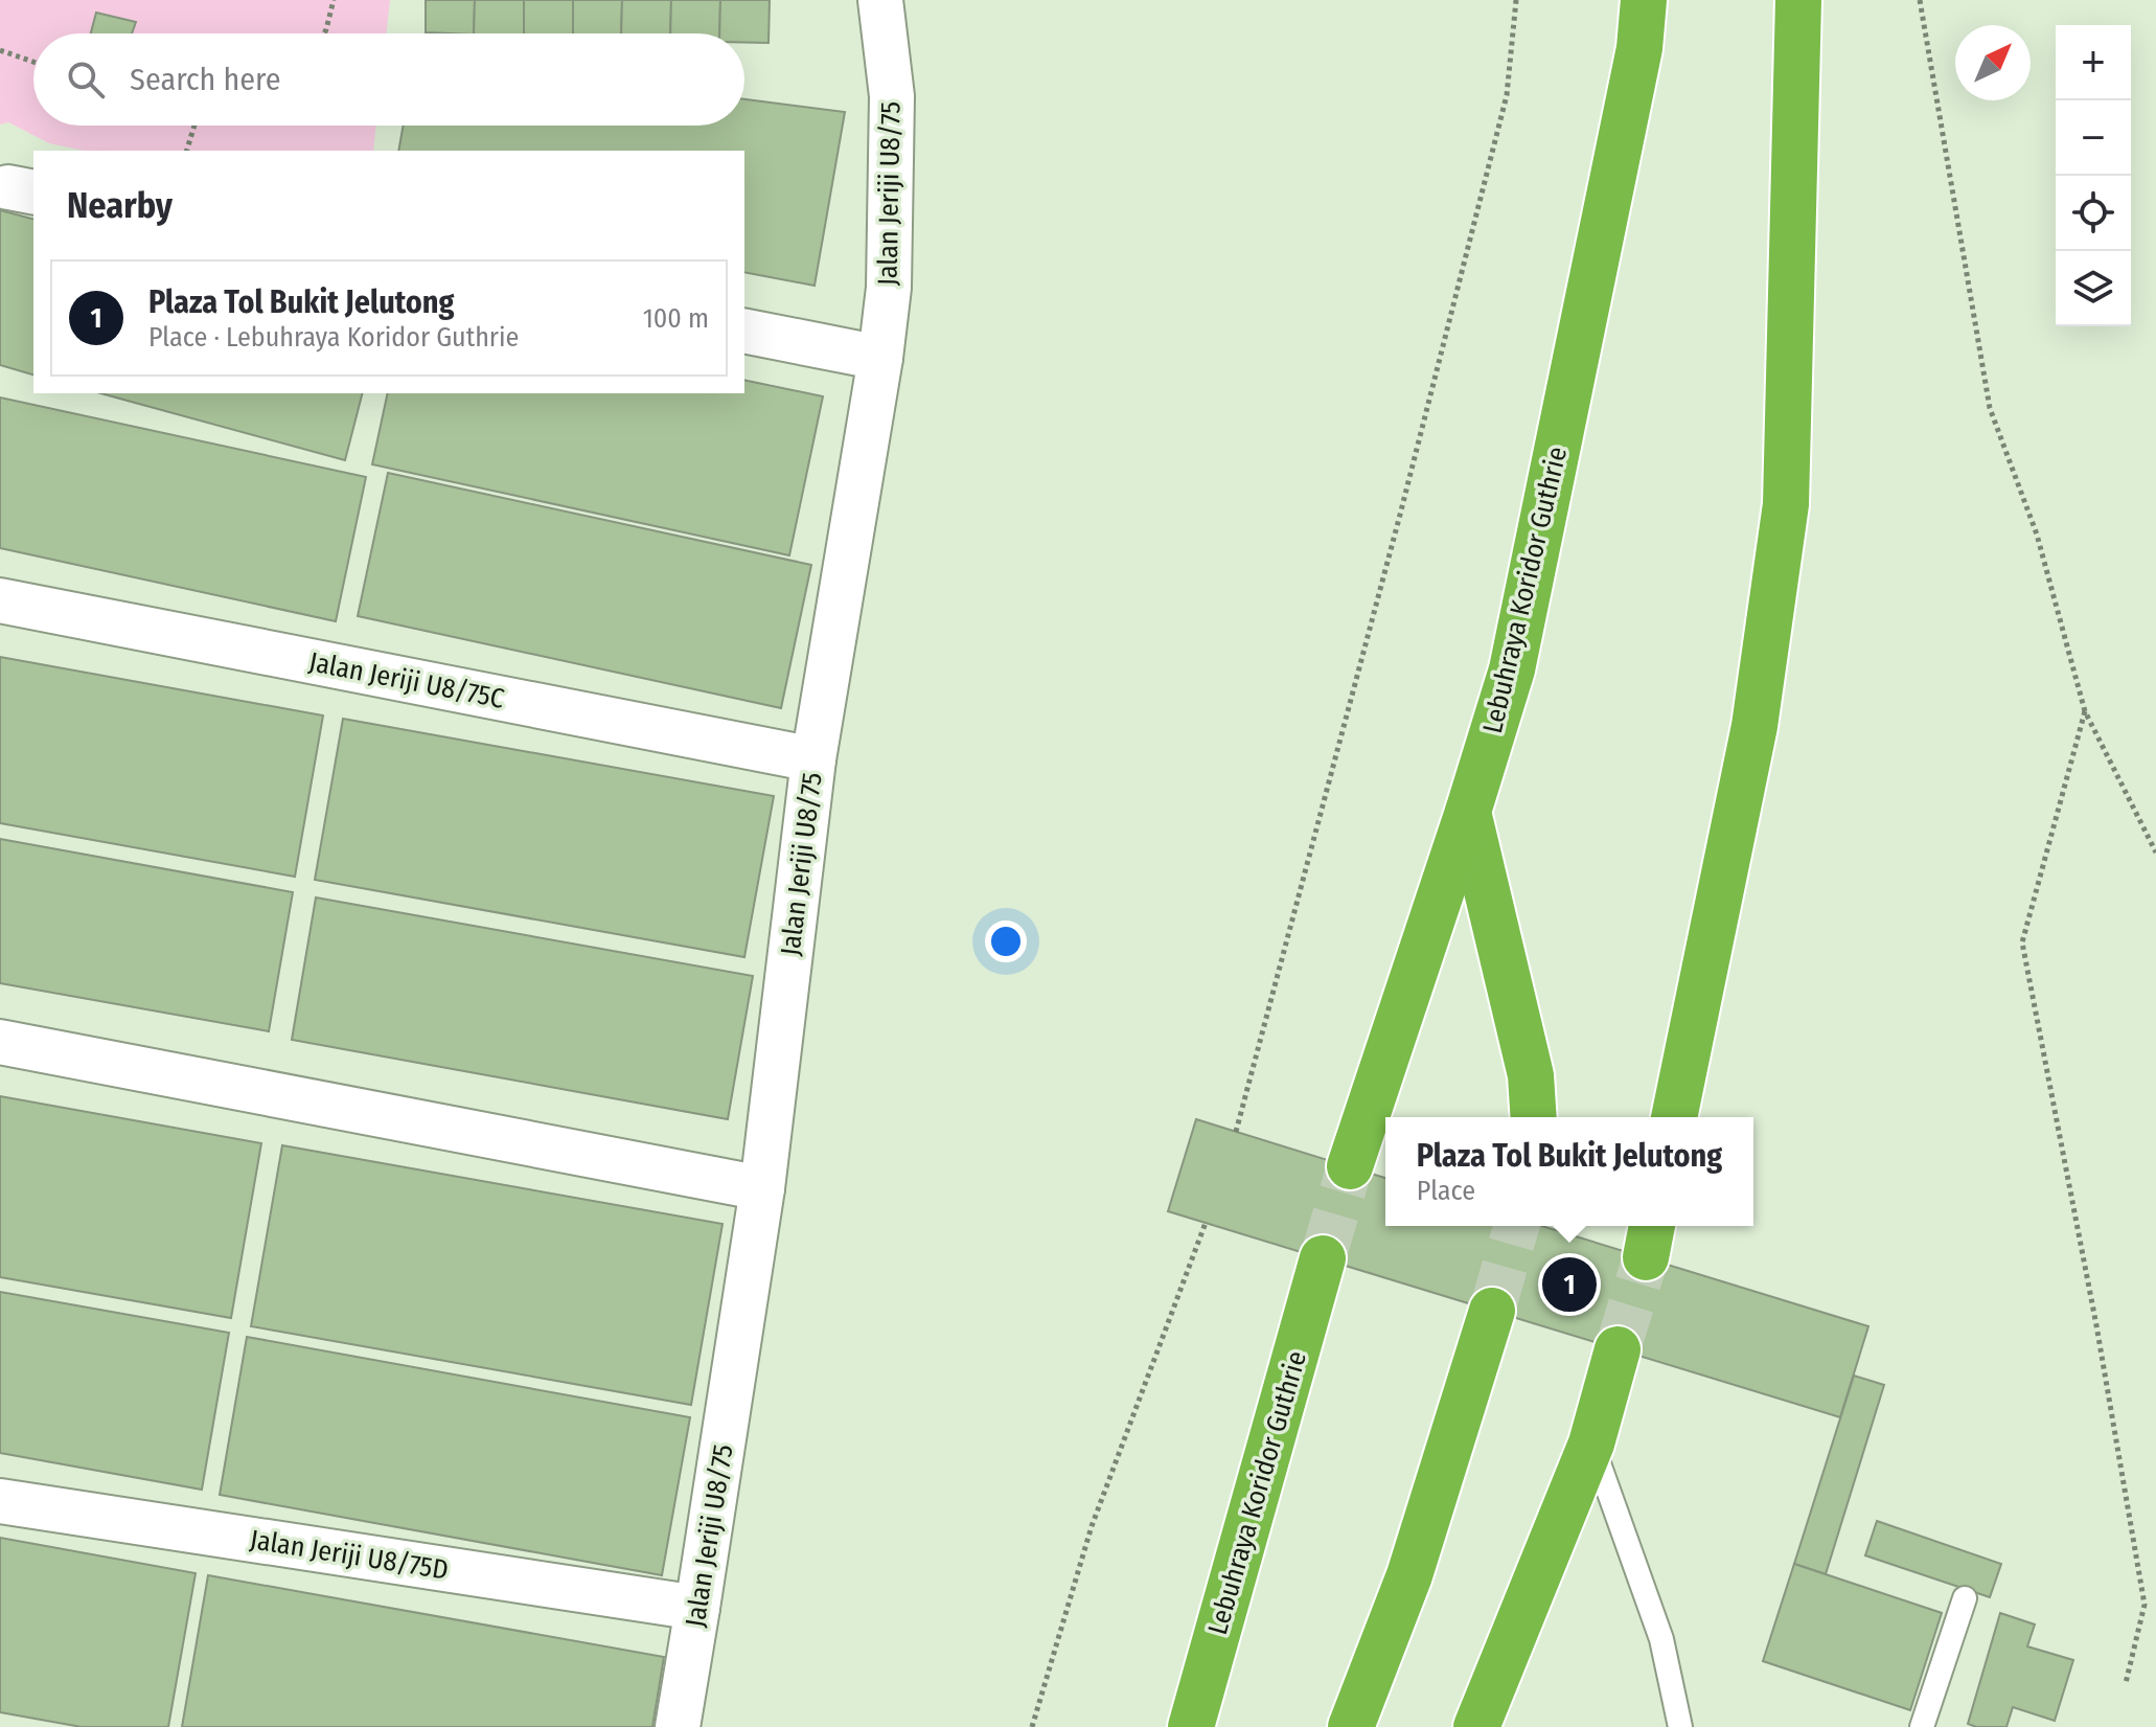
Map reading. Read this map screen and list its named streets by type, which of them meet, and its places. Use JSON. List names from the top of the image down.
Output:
{
  "streets": {
    "highway": ["Lebuhraya Koridor Guthrie"],
    "street": ["Jalan Jeriji U8/75", "Jalan Jeriji U8/75C", "Jalan Jeriji U8/75D"]
  },
  "crossings": [
    ["Jalan Jeriji U8/75", "Jalan Jeriji U8/75C"],
    ["Jalan Jeriji U8/75", "Jalan Jeriji U8/75D"]
  ],
  "north": "top right",
  "page": {
    "map_buttons": ["+", "−"],
    "search": "Search here",
    "heading": "Nearby",
    "list": [
      {
        "mark": "1",
        "name": "Plaza Tol Bukit Jelutong",
        "note": "Place · Lebuhraya Koridor Guthrie",
        "value": "100 m"
      }
    ],
    "popup": ["Plaza Tol Bukit Jelutong", "Place"],
    "pins": "1"
  }
}
